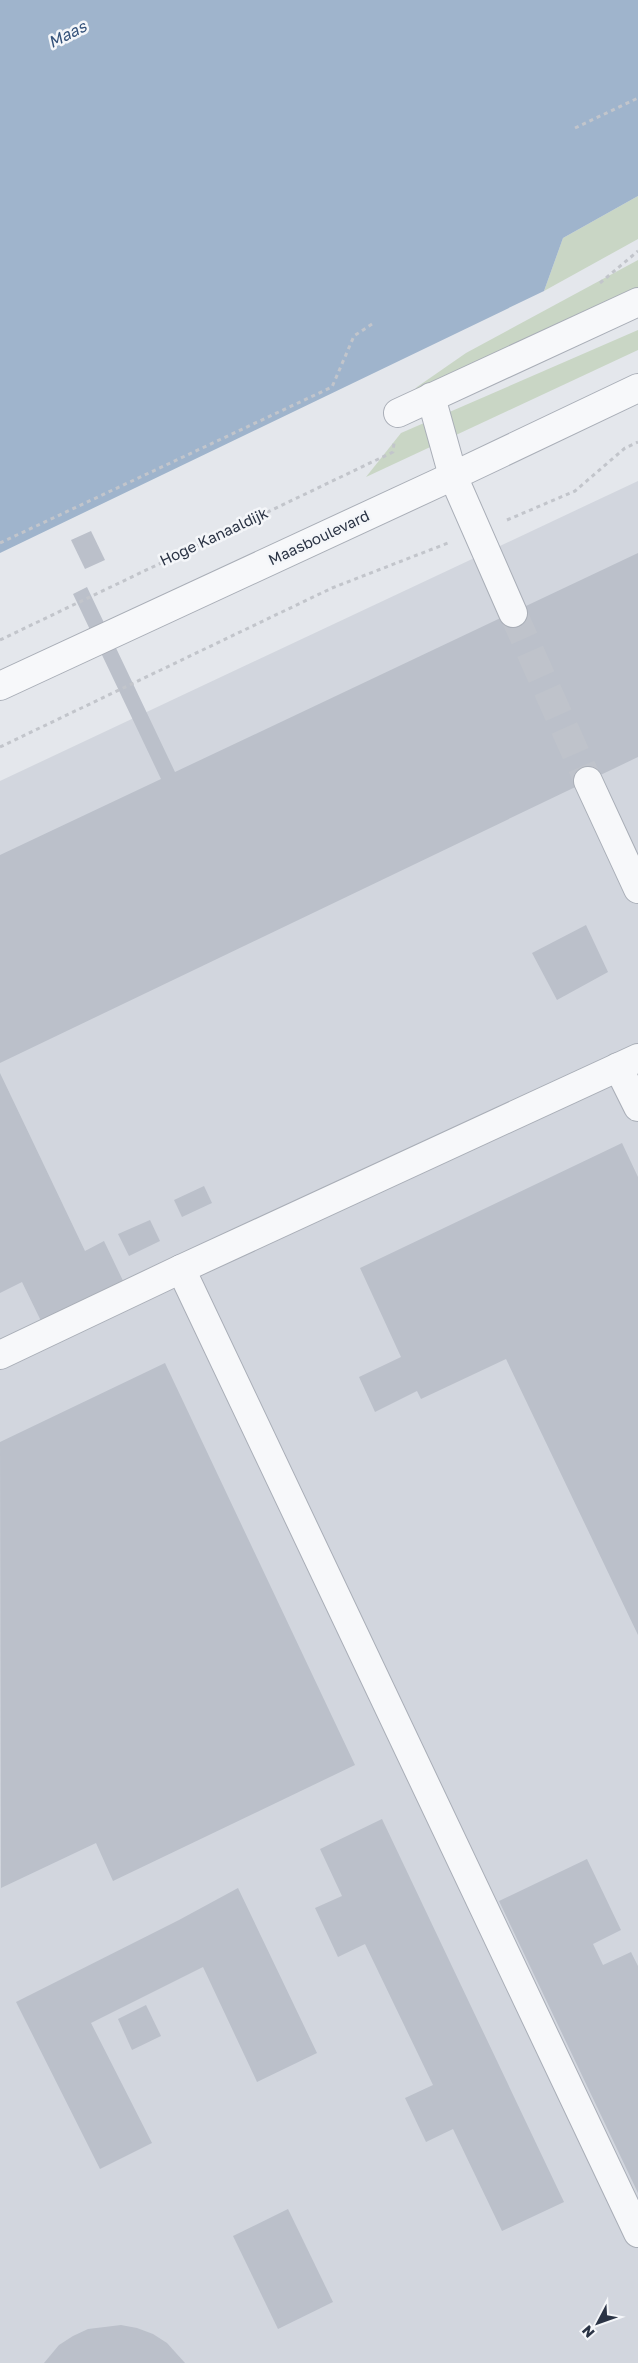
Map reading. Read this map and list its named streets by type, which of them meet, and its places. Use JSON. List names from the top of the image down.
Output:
{
  "streets": {
    "street": ["Maasboulevard"],
    "path": ["Hoge Kanaaldijk"]
  },
  "water": ["Maas"],
  "north": "bottom left"
}
